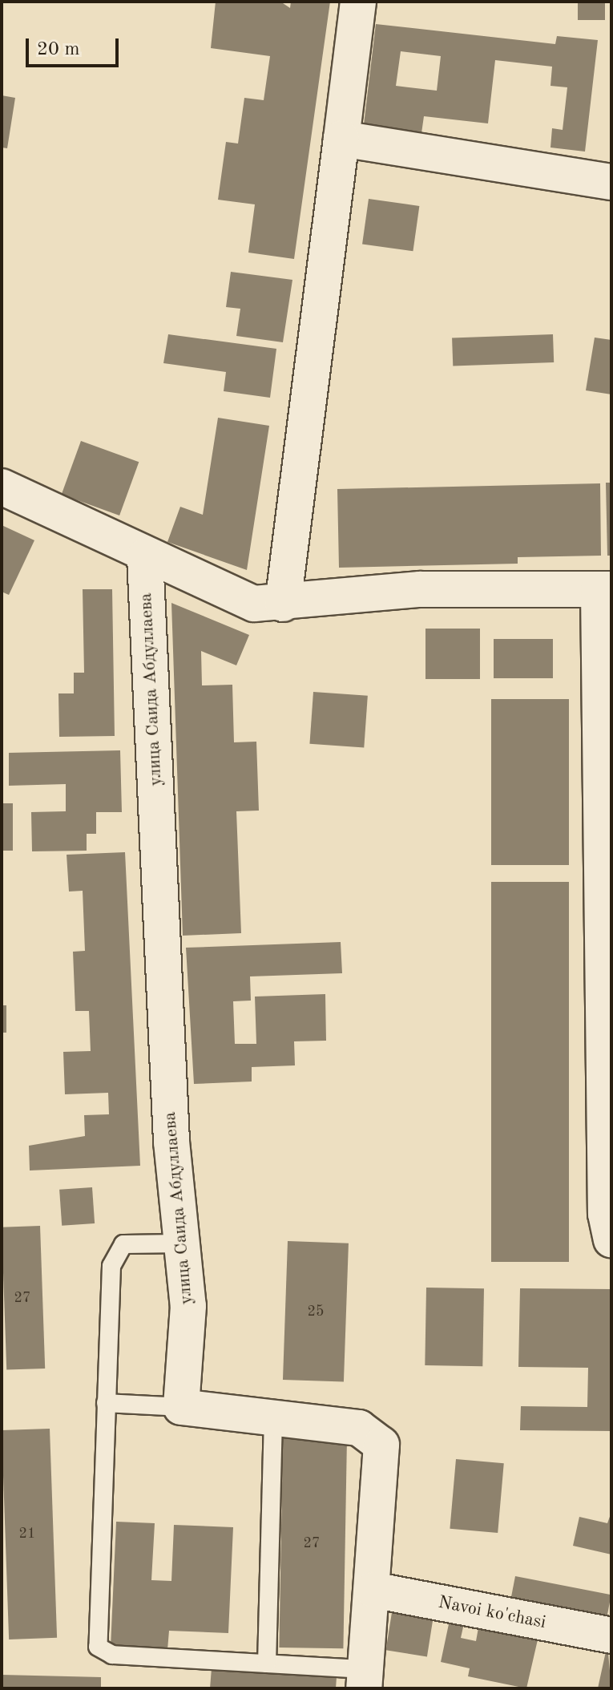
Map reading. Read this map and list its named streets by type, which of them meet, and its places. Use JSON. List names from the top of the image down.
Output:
{
  "streets": {
    "street": ["улица Саида Абдуллаева", "Navoi ko'chasi"]
  },
  "house_numbers": [
    "27",
    "25",
    "21",
    "27"
  ],
  "scale_bar": "20 m"
}
